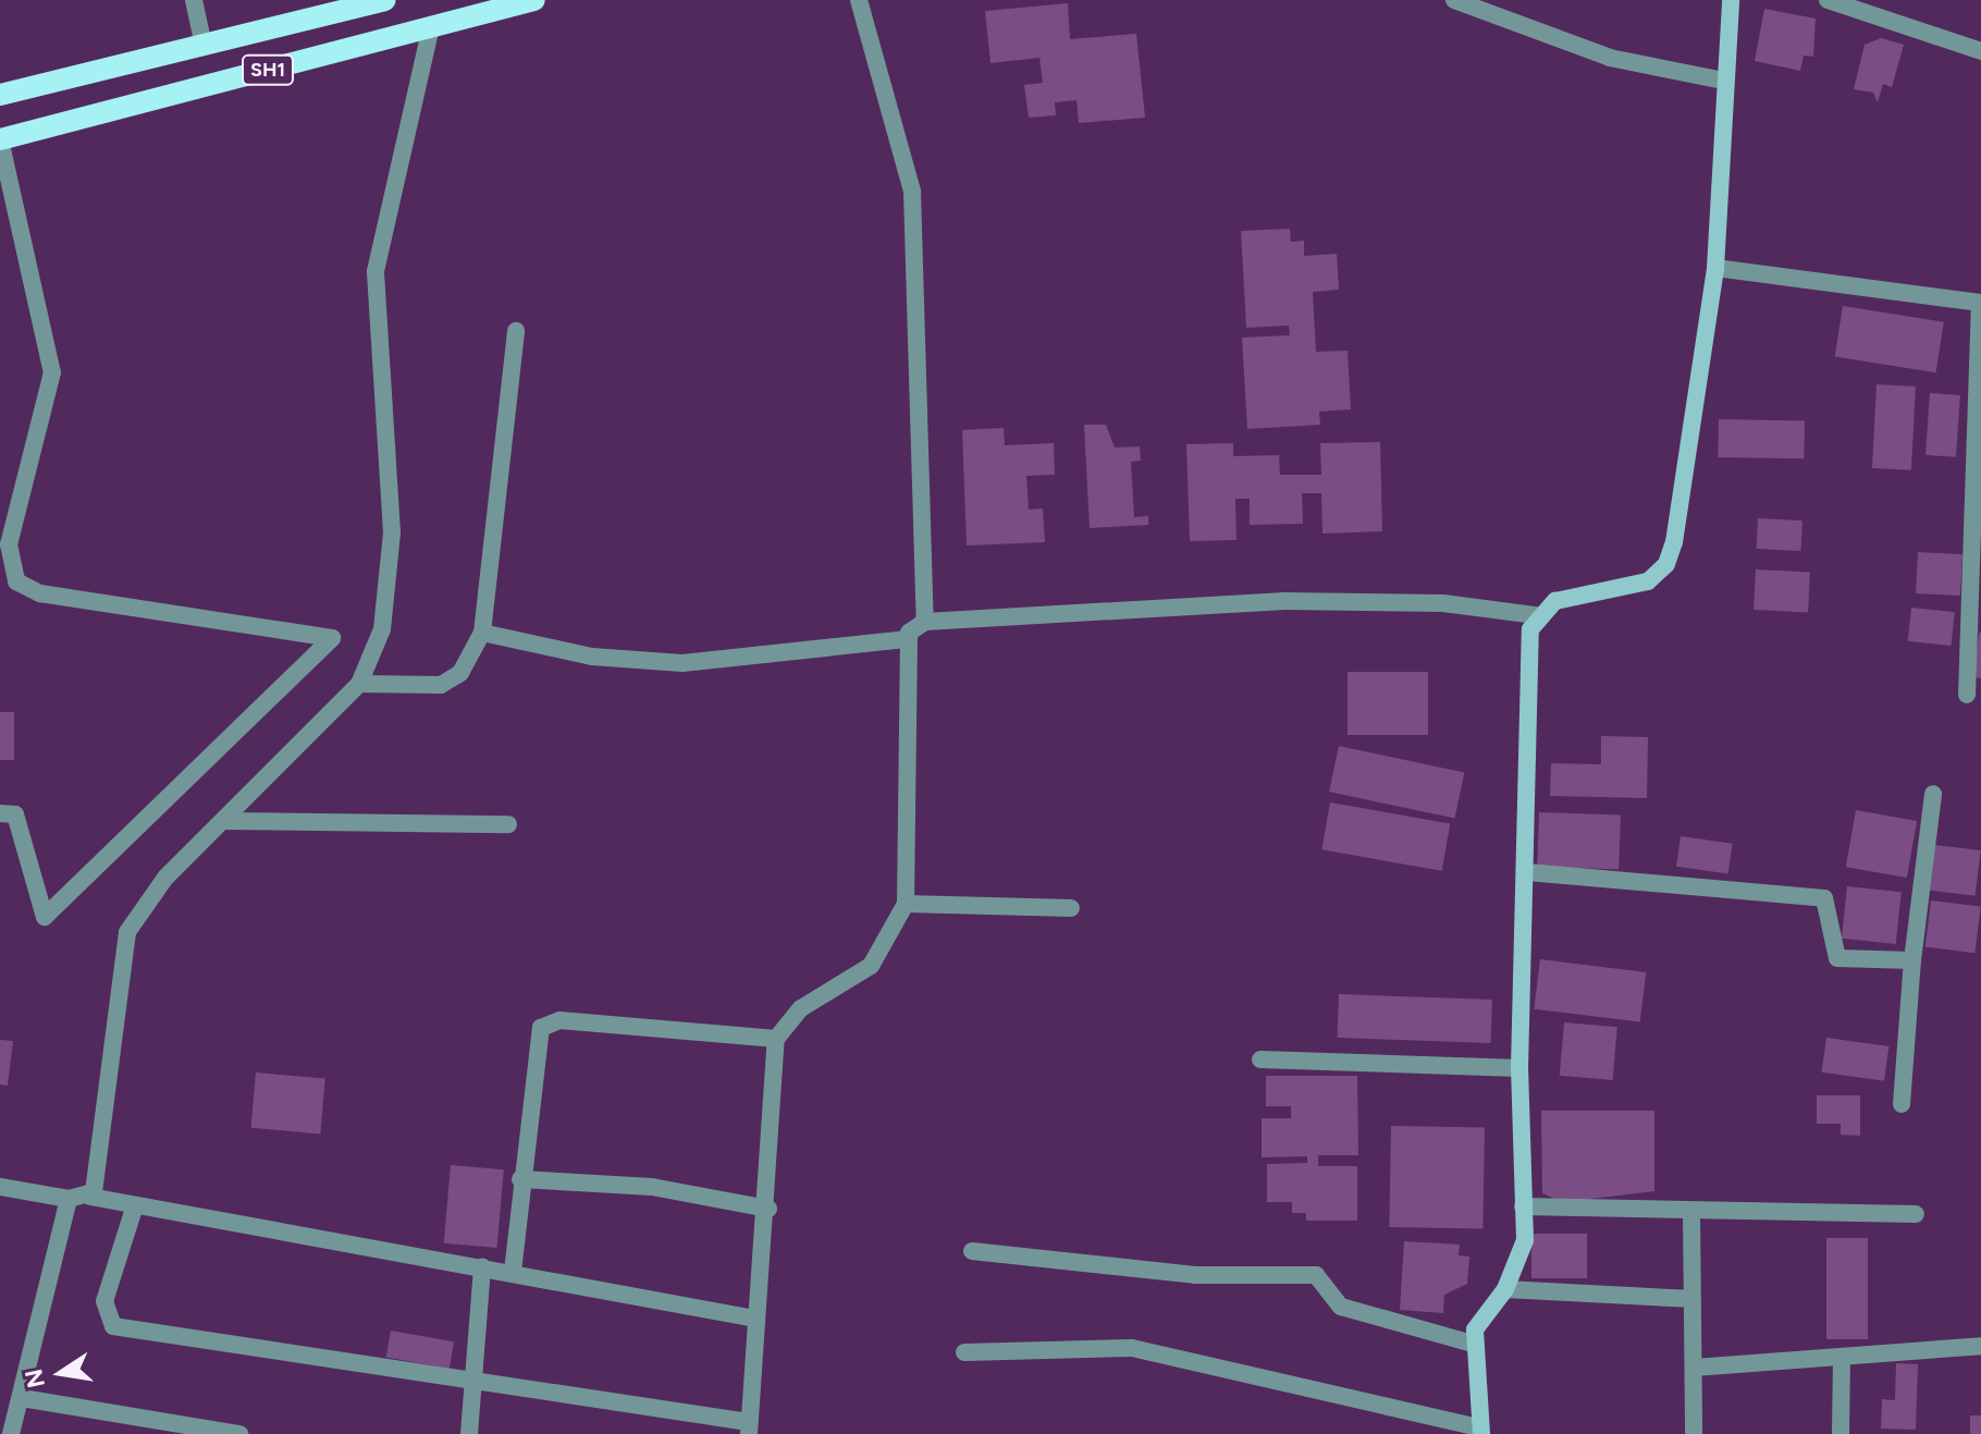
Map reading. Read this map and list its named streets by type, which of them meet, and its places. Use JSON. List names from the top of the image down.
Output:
{
  "streets": {
    "main road": ["SH1"]
  },
  "north": "left"
}
